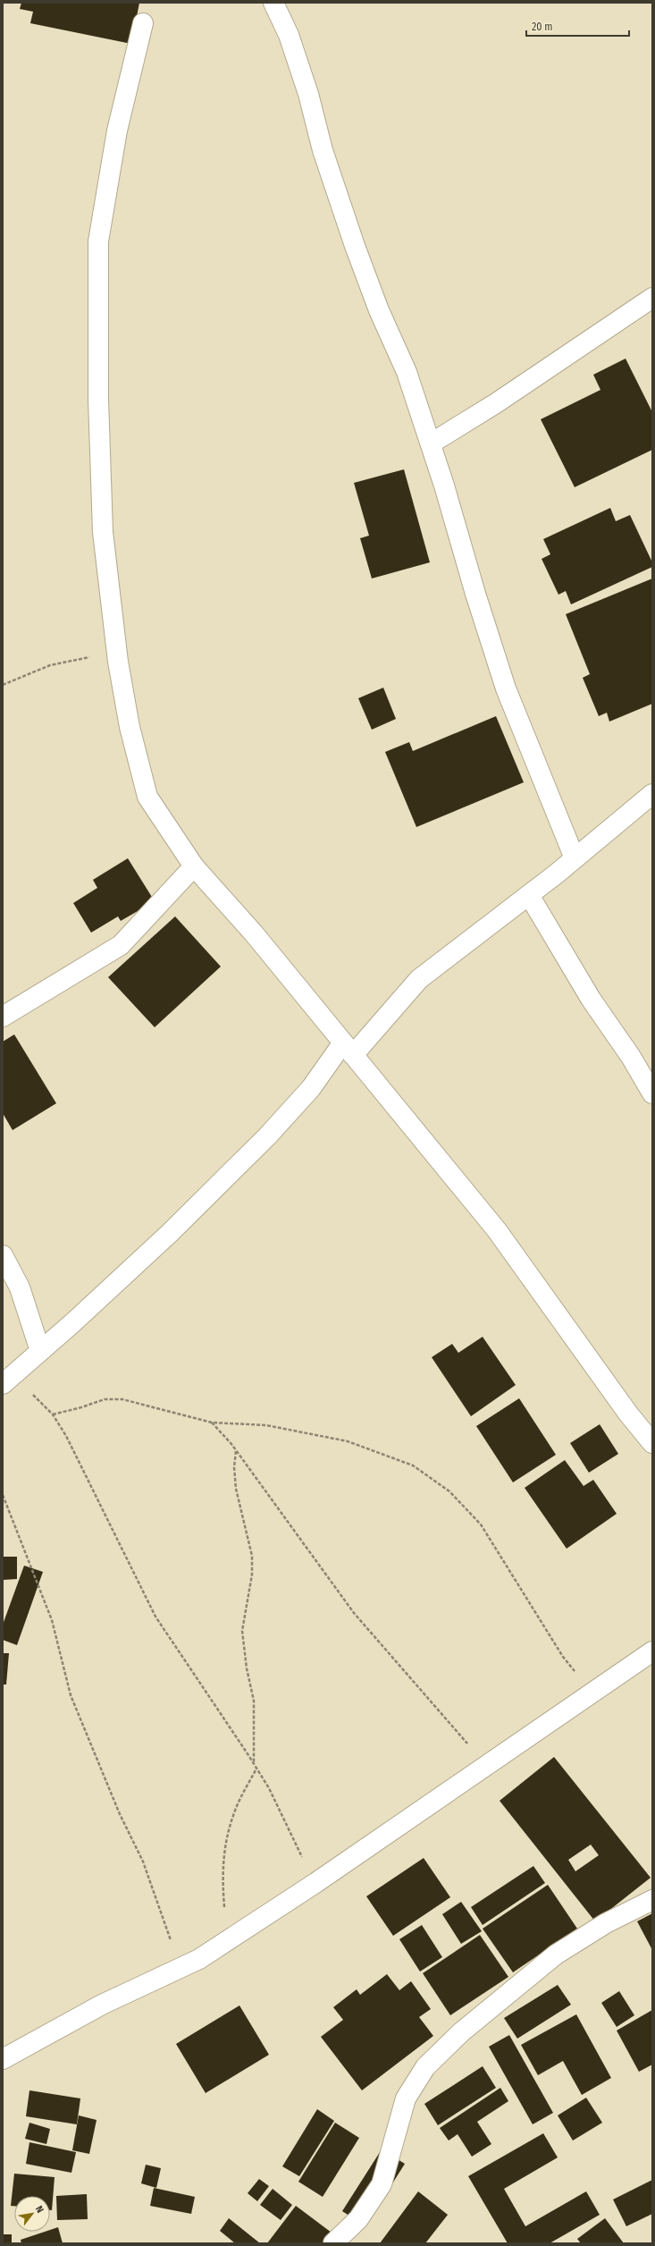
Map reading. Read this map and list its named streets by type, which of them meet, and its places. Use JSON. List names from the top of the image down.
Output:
{
  "scale_bar": "20 m",
  "north": "top right"
}
